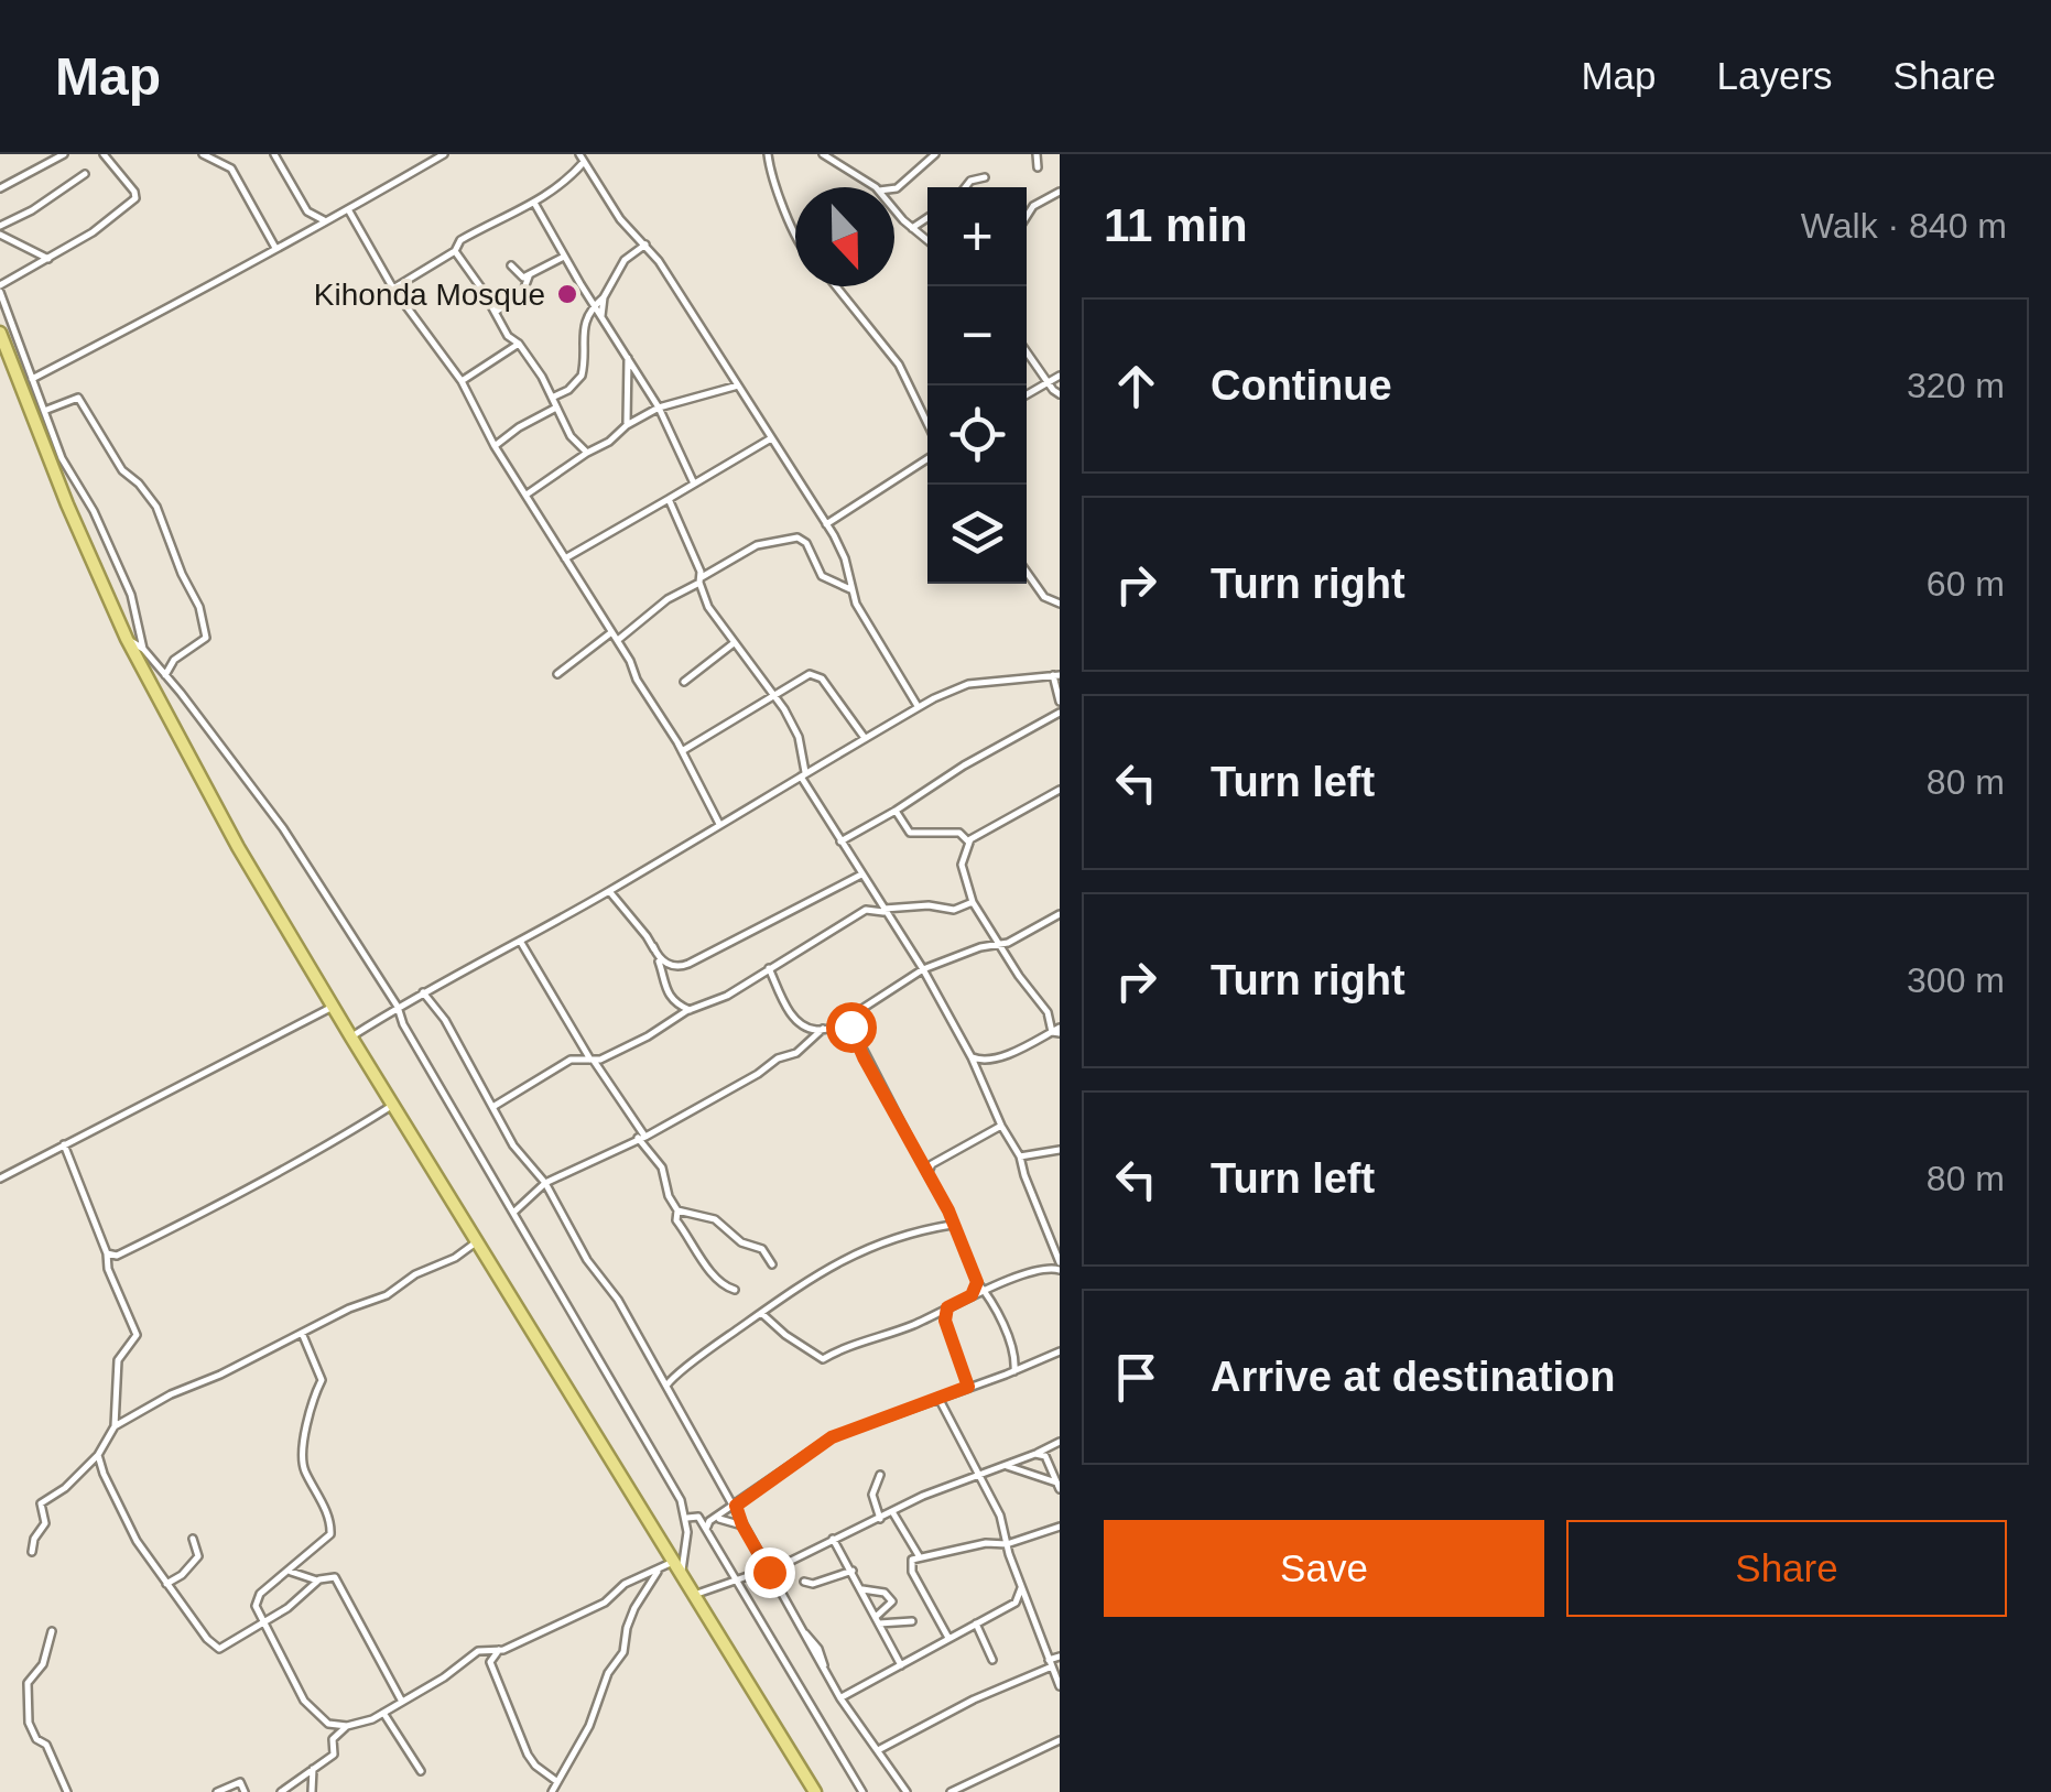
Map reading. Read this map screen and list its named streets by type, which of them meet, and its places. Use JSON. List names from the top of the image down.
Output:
{
  "places": ["Kihonda Mosque"],
  "north": "bottom",
  "page": {
    "header": "Map",
    "nav": ["Map", "Layers", "Share"],
    "heading": ["11 min", "Walk · 840 m"],
    "map_buttons": ["+", "−"],
    "list": [
      ["Continue", "320 m"],
      ["Turn right", "60 m"],
      ["Turn left", "80 m"],
      ["Turn right", "300 m"],
      ["Turn left", "80 m"],
      "Arrive at destination"
    ],
    "buttons": ["Save", "Share"]
  }
}
